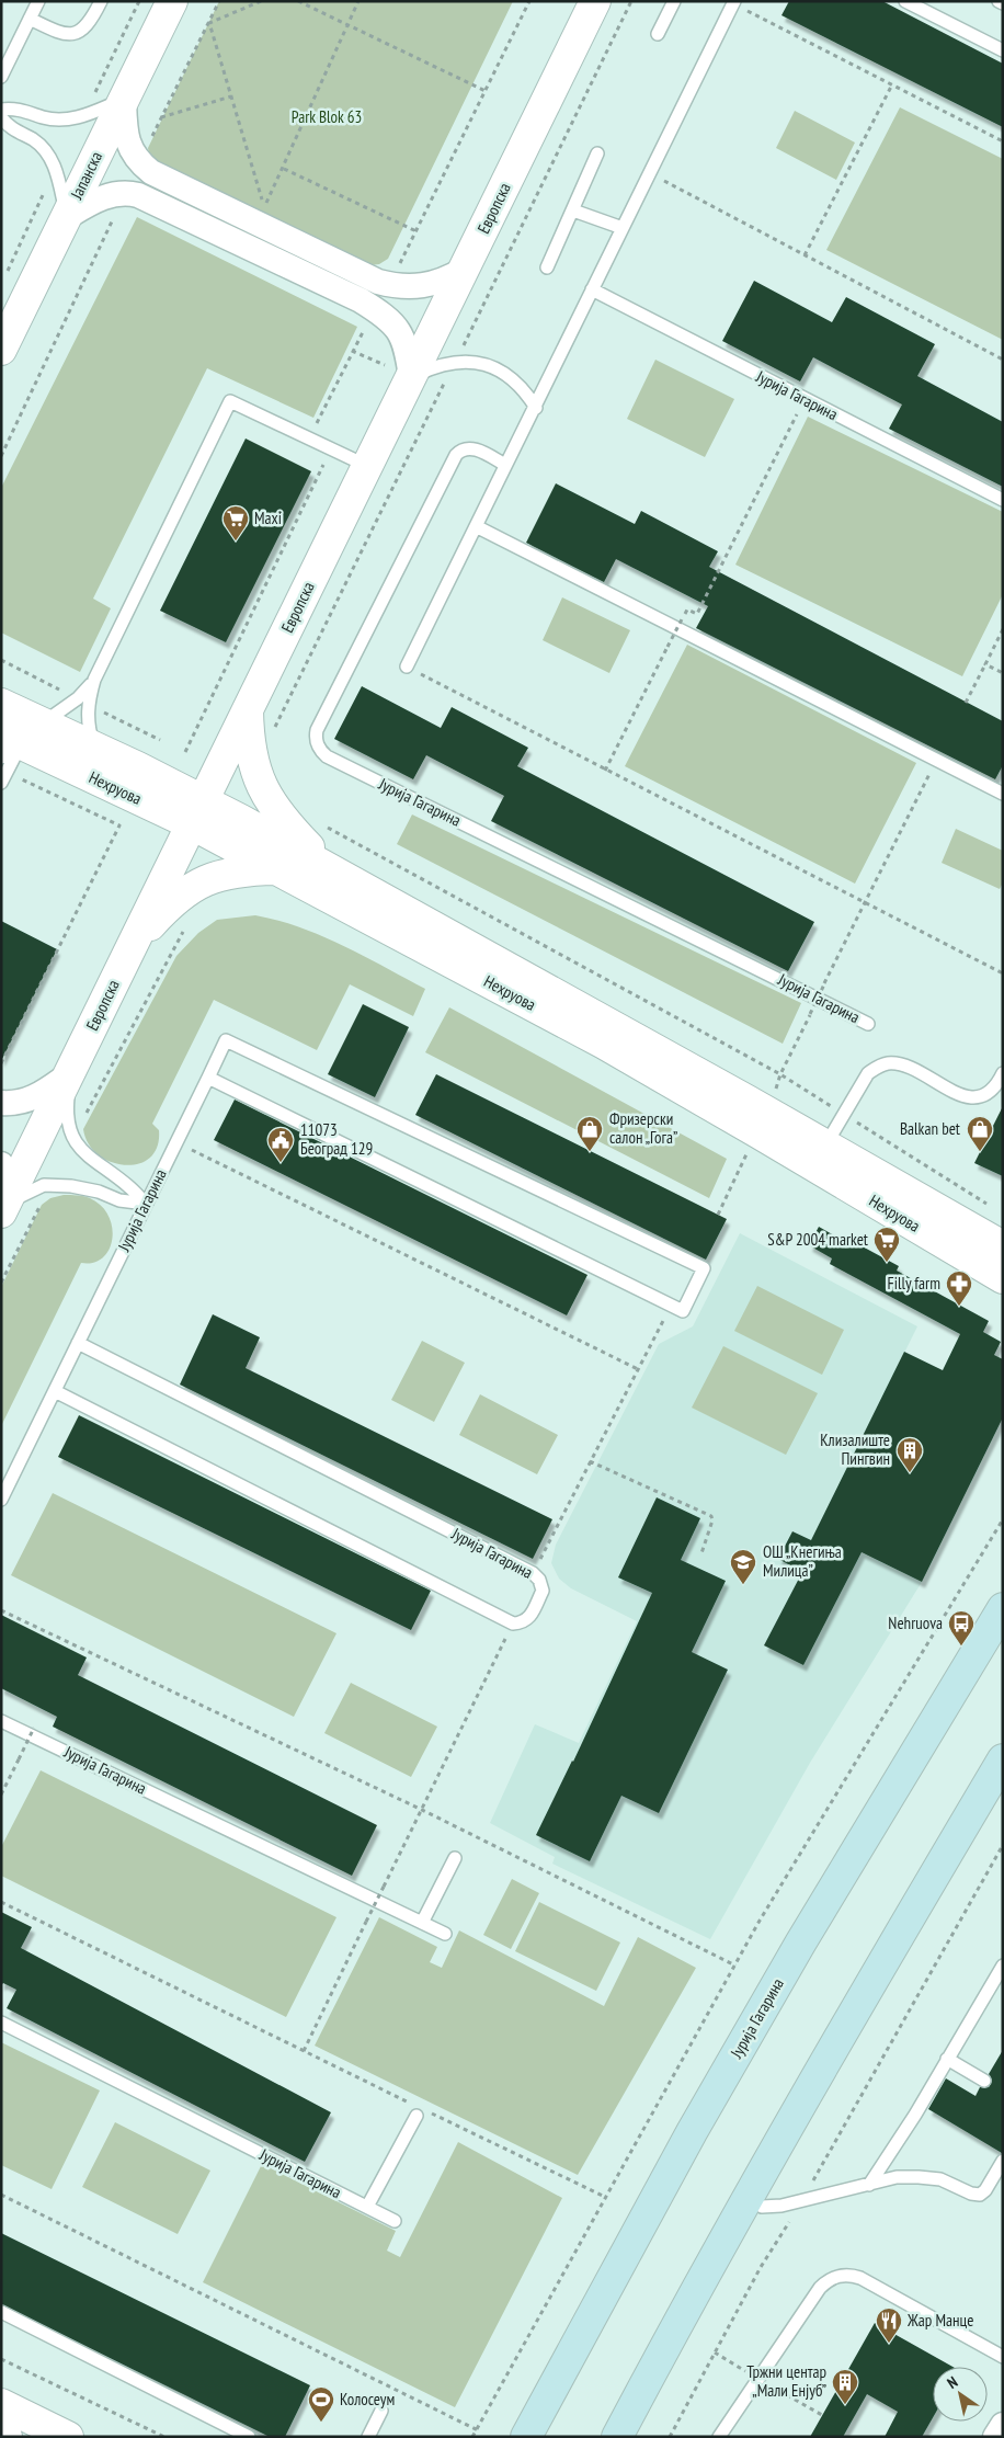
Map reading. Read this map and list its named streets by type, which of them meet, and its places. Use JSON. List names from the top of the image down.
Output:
{
  "streets": {
    "main road": ["Јурија Гагарина"],
    "street": ["Јапанска", "Европска", "Нехруова"]
  },
  "crossings": [
    ["Европска", "Нехруова"]
  ],
  "parks": ["Park Blok 63"],
  "places": {
    "supermarket": ["Maxi", "S&P 2004 market"],
    "shop": ["Фризерски салон „Гога”", "Balkan bet"],
    "public building": ["11073 Београд 129"],
    "pharmacy": ["Filly farm"],
    "building": ["Клизалиште Пингвин", "Тржни центар „Мали Енјуб”"],
    "school or university": ["ОШ „Кнегиња Милица”"],
    "bus stop": ["Nehruova"],
    "restaurant": ["Жар Манце"],
    "sports": ["Колосеум"]
  },
  "north": "top left"
}
